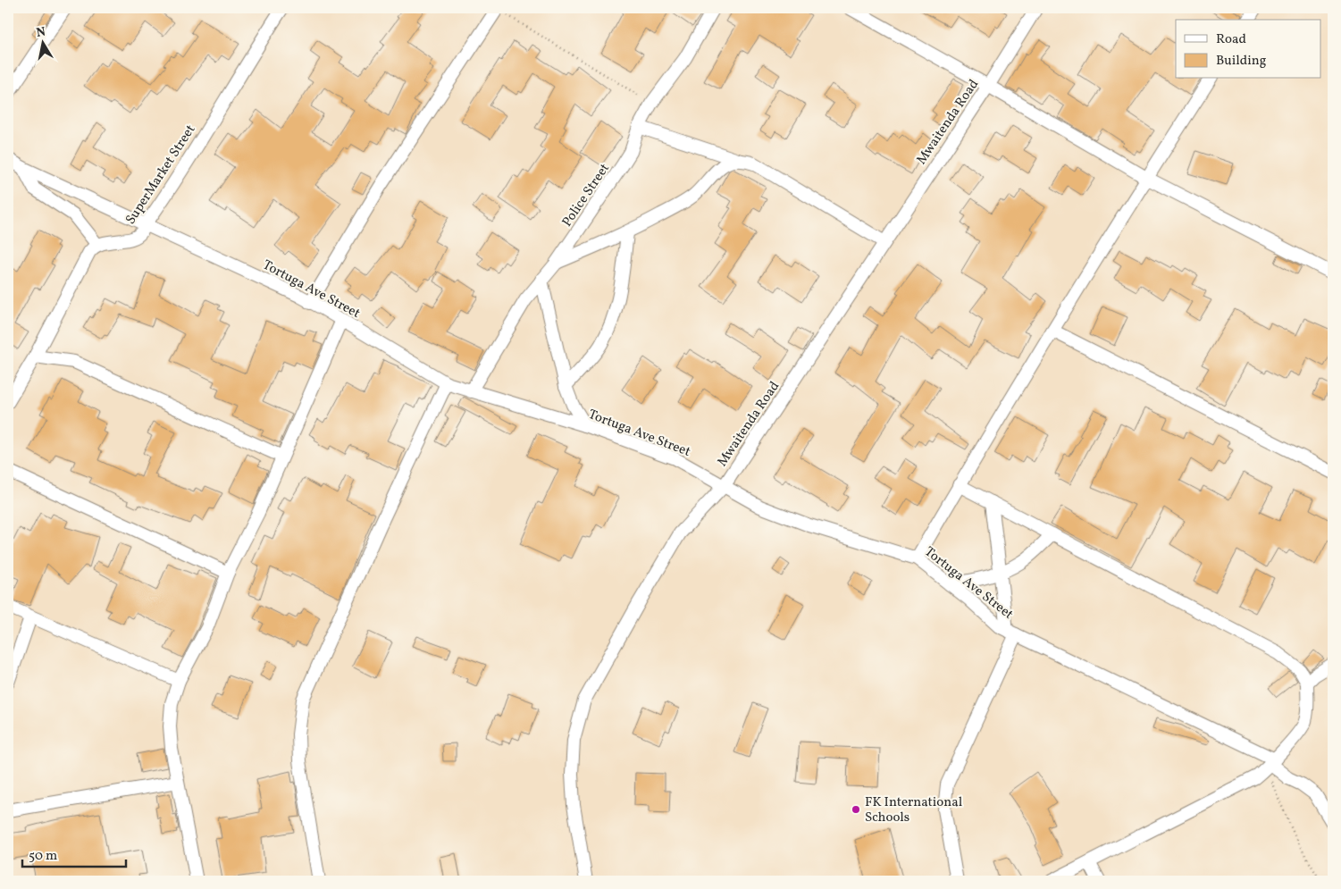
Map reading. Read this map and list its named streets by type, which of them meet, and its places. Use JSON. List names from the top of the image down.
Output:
{
  "streets": {
    "street": [
      "Mwaitenda Road",
      "SuperMarket Street",
      "Police Street",
      "Tortuga Ave Street"
    ]
  },
  "crossings": [
    ["Mwaitenda Road", "Tortuga Ave Street"],
    ["SuperMarket Street", "Tortuga Ave Street"],
    ["Police Street", "Tortuga Ave Street"]
  ],
  "places": ["FK International Schools"],
  "legend": ["Road", "Building"],
  "scale_bar": "50 m",
  "north": "top"
}
